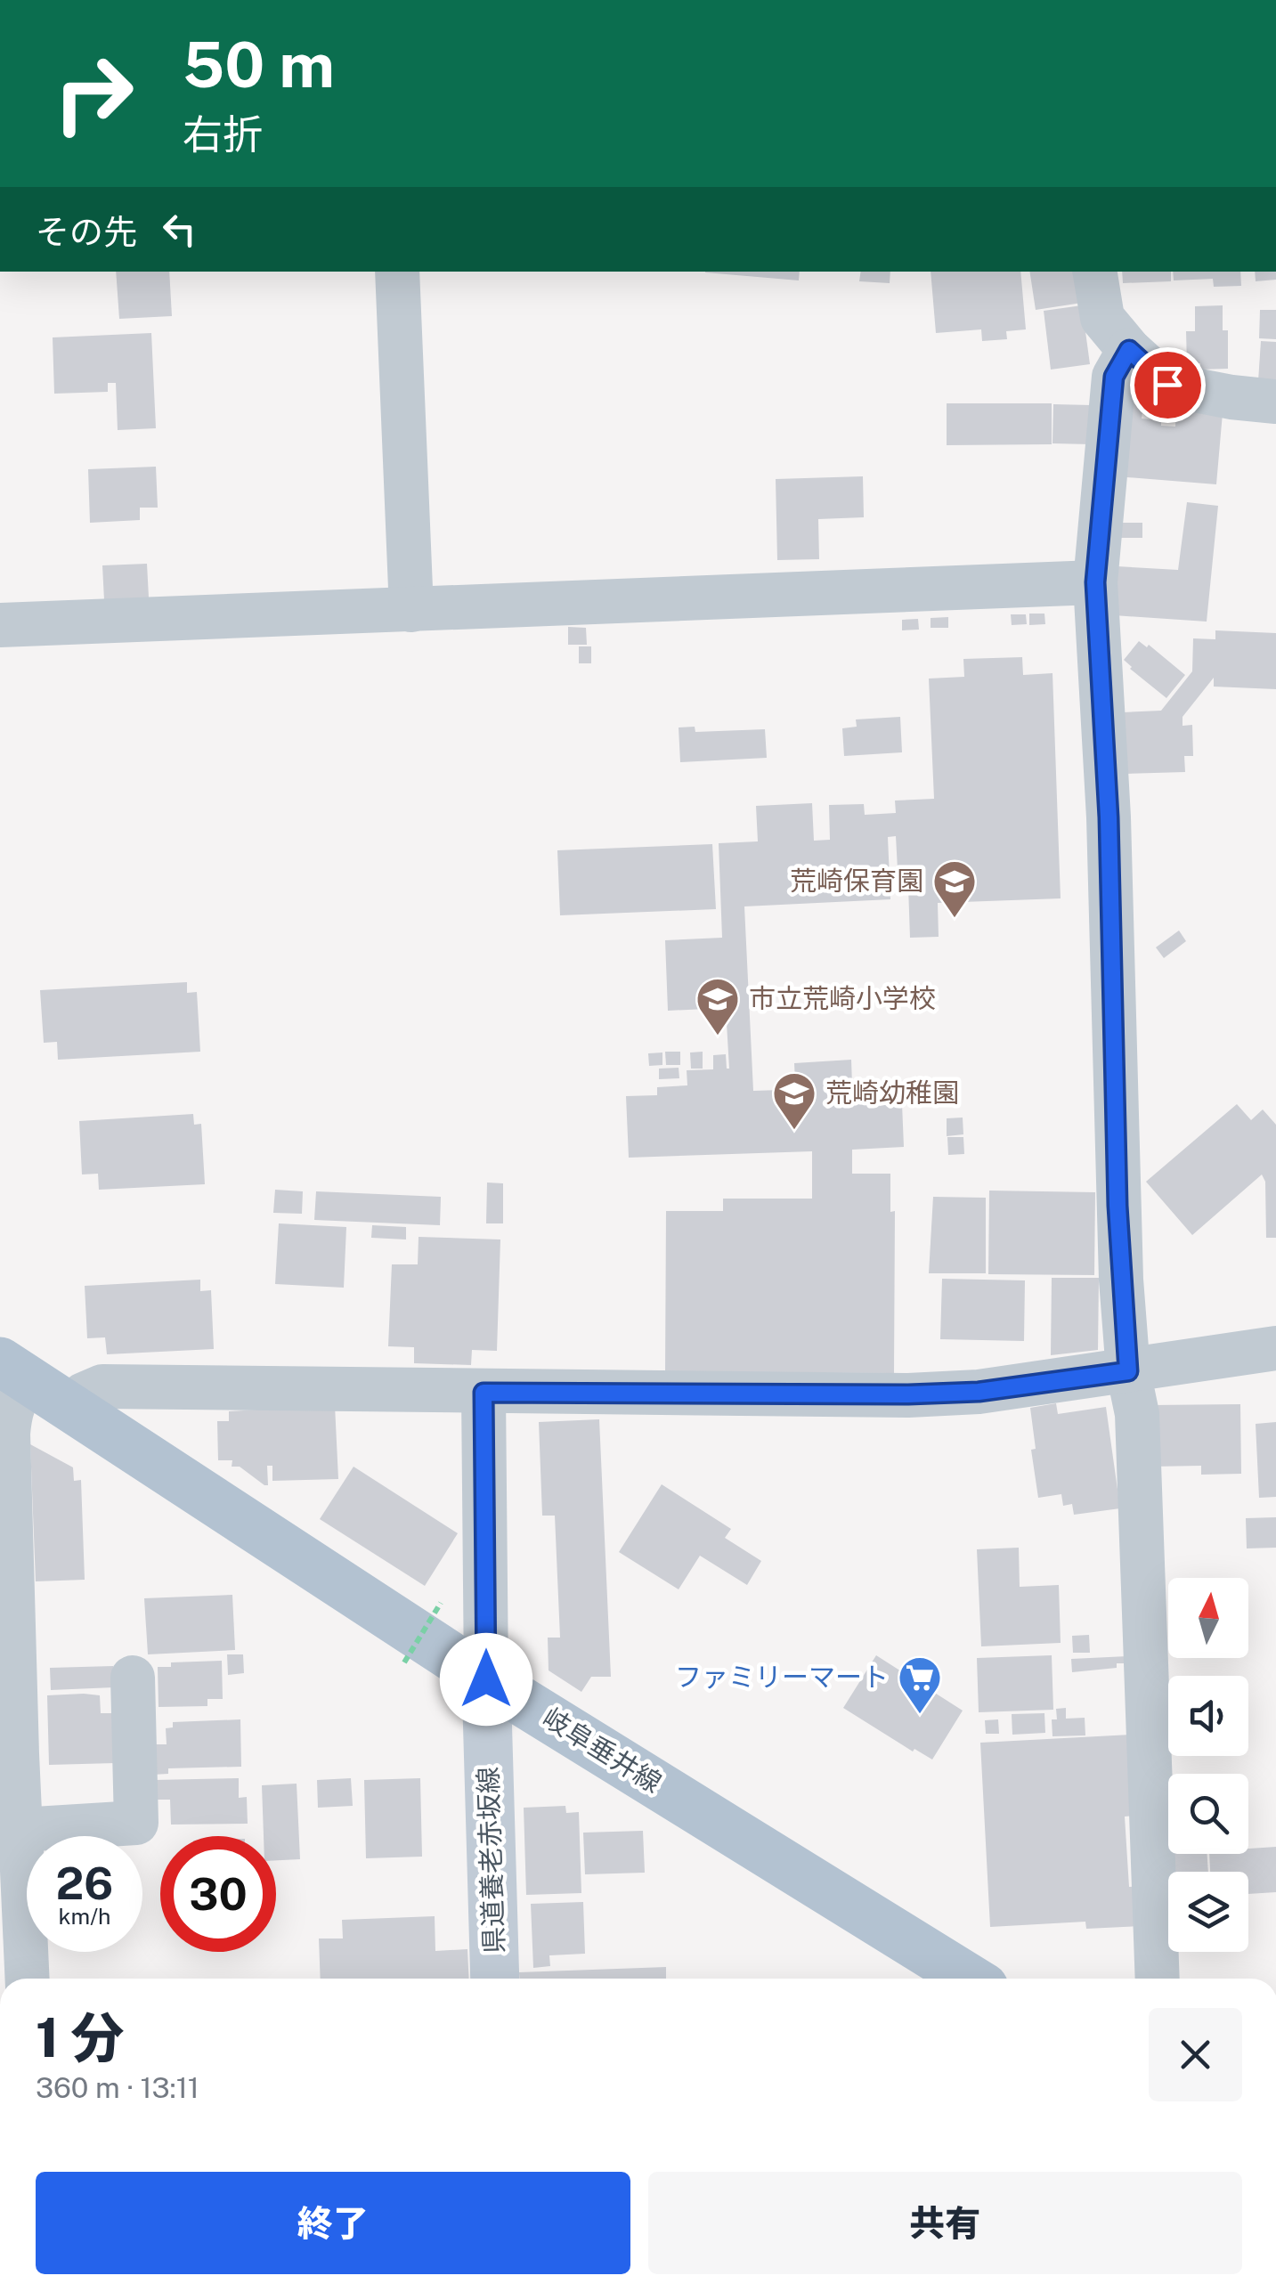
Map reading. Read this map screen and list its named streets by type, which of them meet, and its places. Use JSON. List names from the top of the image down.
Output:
{
  "streets": {
    "main road": ["岐阜垂井線", "県道養老赤坂線"]
  },
  "crossings": [
    ["岐阜垂井線", "県道養老赤坂線"]
  ],
  "places": {
    "school or university": ["荒崎保育園", "市立荒崎小学校", "荒崎幼稚園"],
    "supermarket": ["ファミリーマート"]
  },
  "north": "top",
  "page": {
    "turn": ["50 m", "右折"],
    "then": "その先",
    "speed": "26 km/h",
    "limit": "30",
    "heading": ["1 分", "360 m · 13:11"],
    "buttons": ["終了", "共有"]
  }
}
